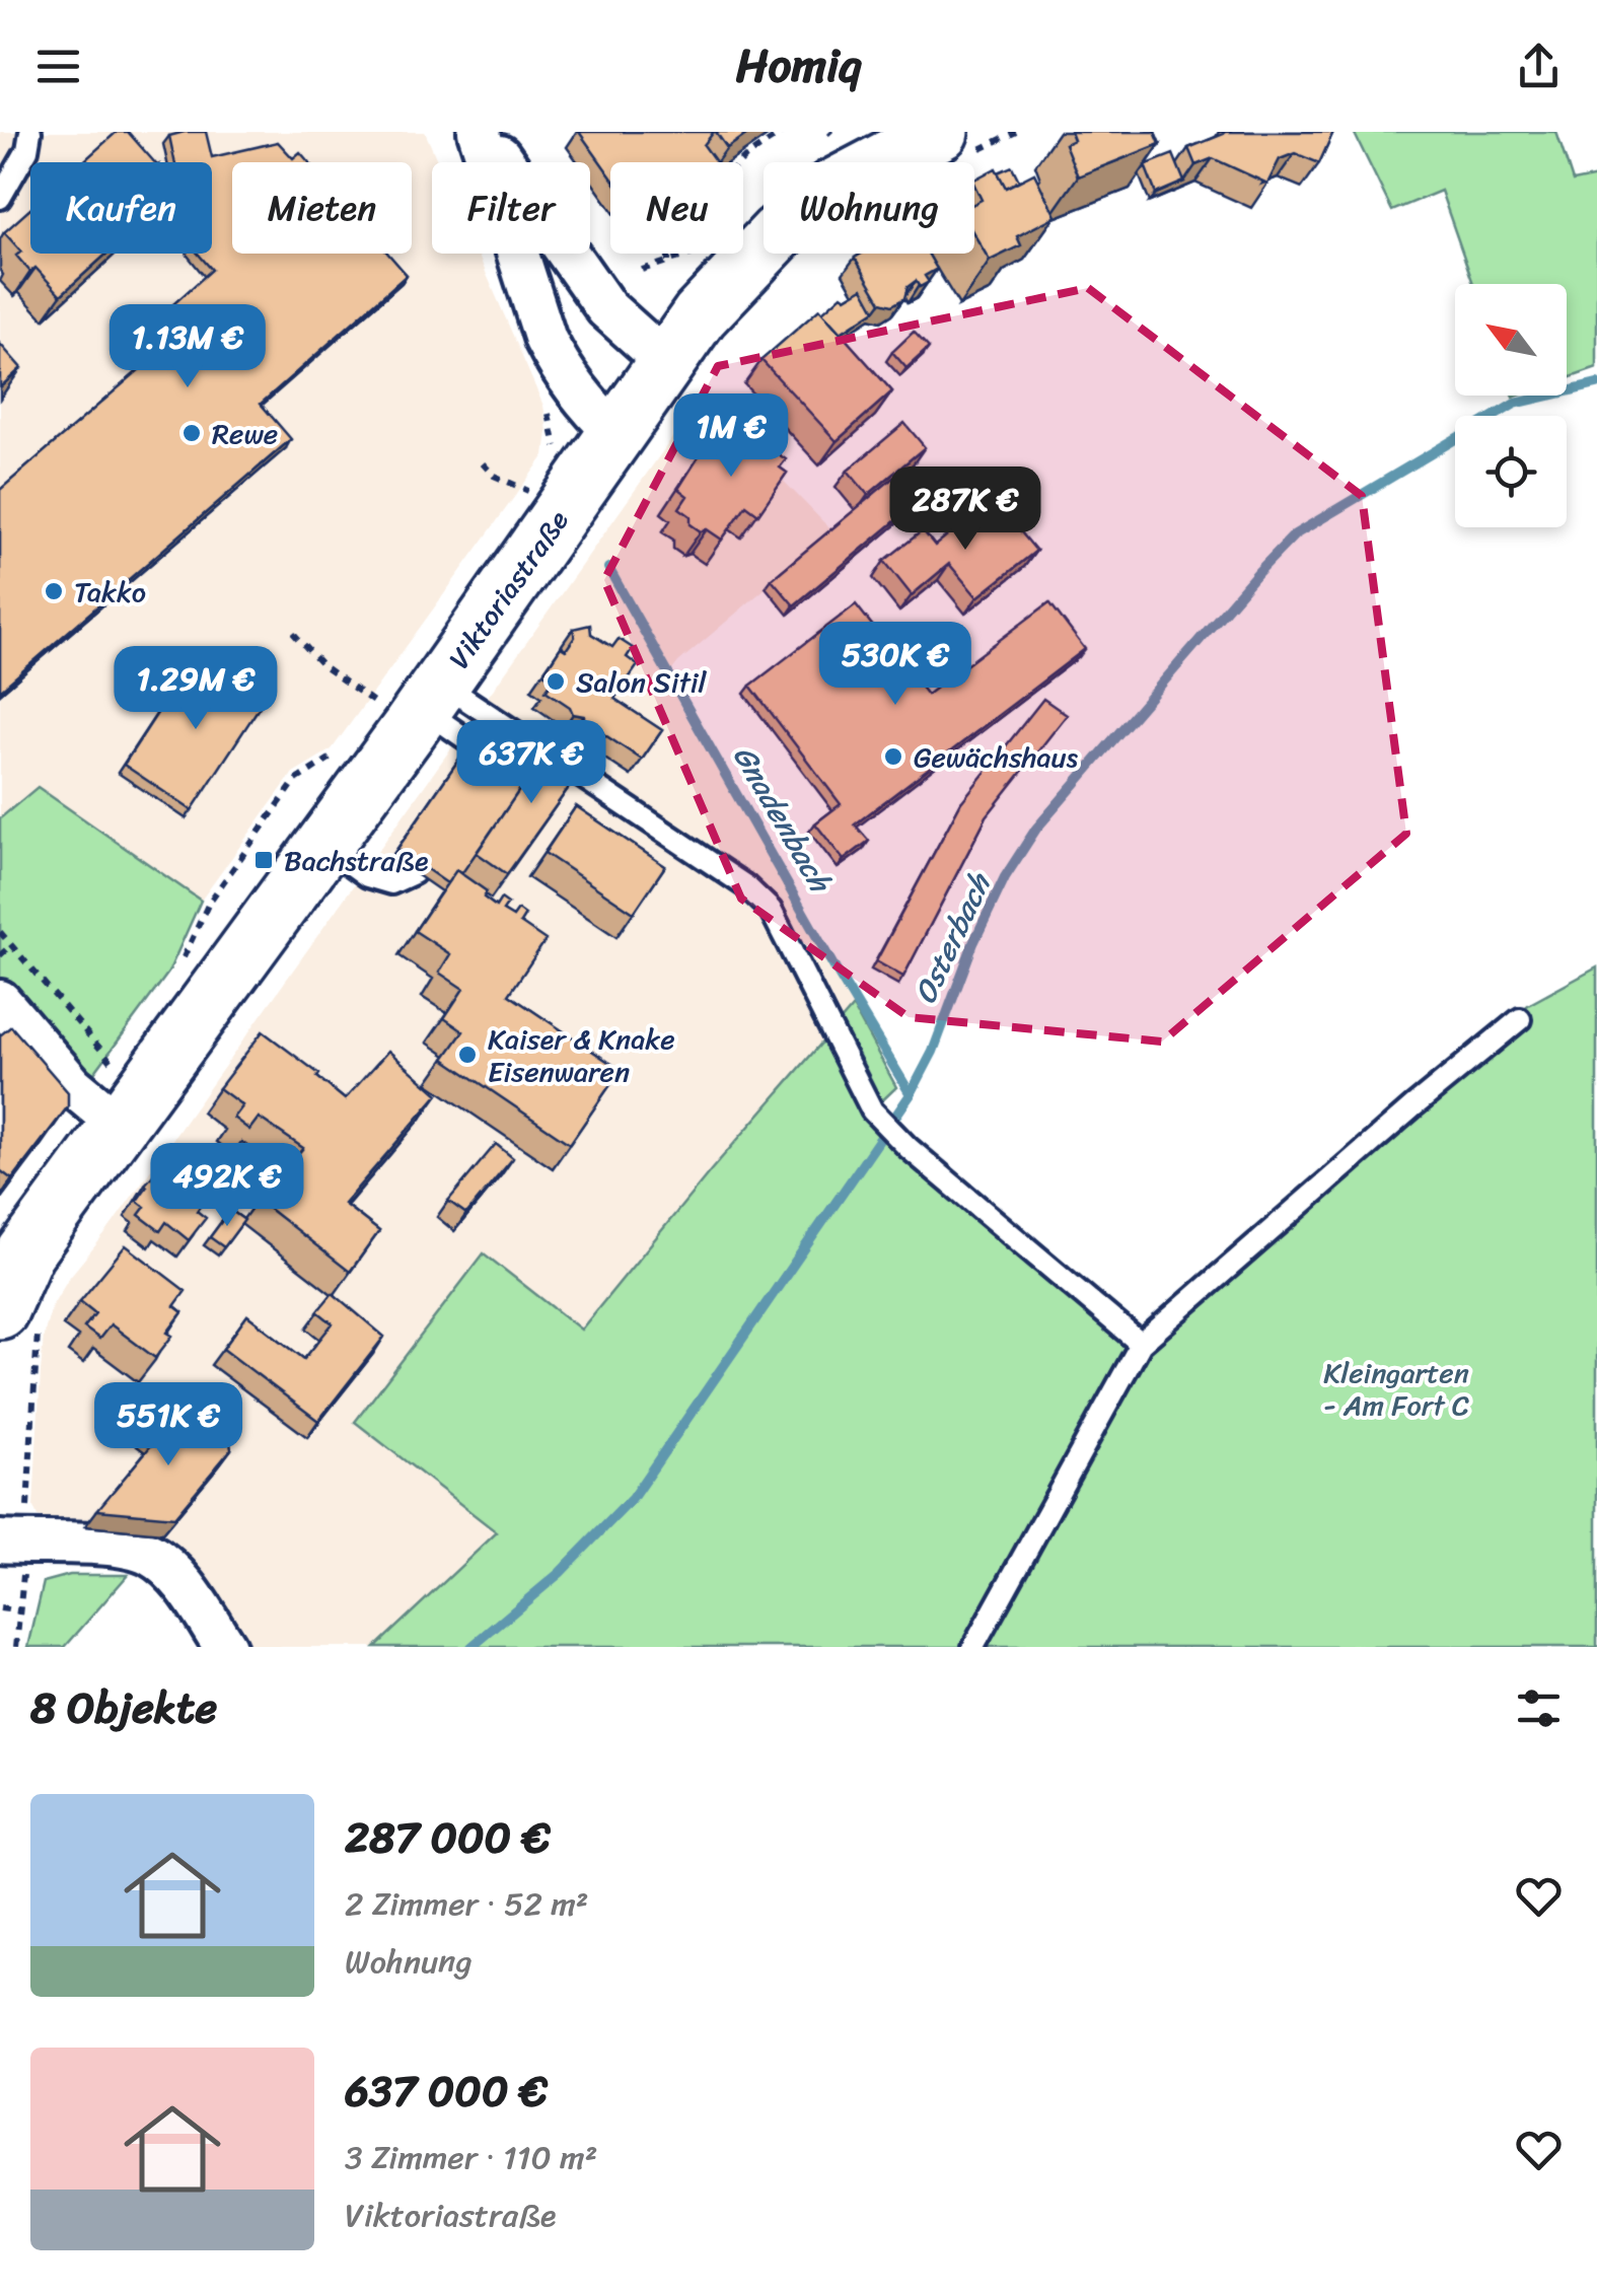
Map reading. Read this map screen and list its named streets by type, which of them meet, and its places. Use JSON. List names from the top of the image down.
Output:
{
  "streets": {
    "main road": ["Viktoriastraße"]
  },
  "water": ["Gnadenbach", "Osterbach"],
  "parks": ["Kleingarten - Am Fort C"],
  "places": {
    "other": [
      "Rewe",
      "Takko",
      "Salon Sitil",
      "Gewächshaus",
      "Kaiser & Knake Eisenwaren"
    ],
    "transit": ["Bachstraße"]
  },
  "north": "top left",
  "page": {
    "header": "Homiq",
    "chip": [
      "Kaufen",
      "Mieten",
      "Filter",
      "Neu",
      "Wohnung"
    ],
    "price": [
      "1.13M €",
      "1M €",
      "287K €",
      "530K €",
      "1.29M €",
      "637K €",
      "492K €",
      "551K €"
    ],
    "heading": "8 Objekte",
    "list": [
      {
        "name": "287 000 €",
        "note": "2 Zimmer · 52 m² · Wohnung"
      },
      {
        "name": "637 000 €",
        "note": "3 Zimmer · 110 m² · Viktoriastraße"
      }
    ]
  }
}
